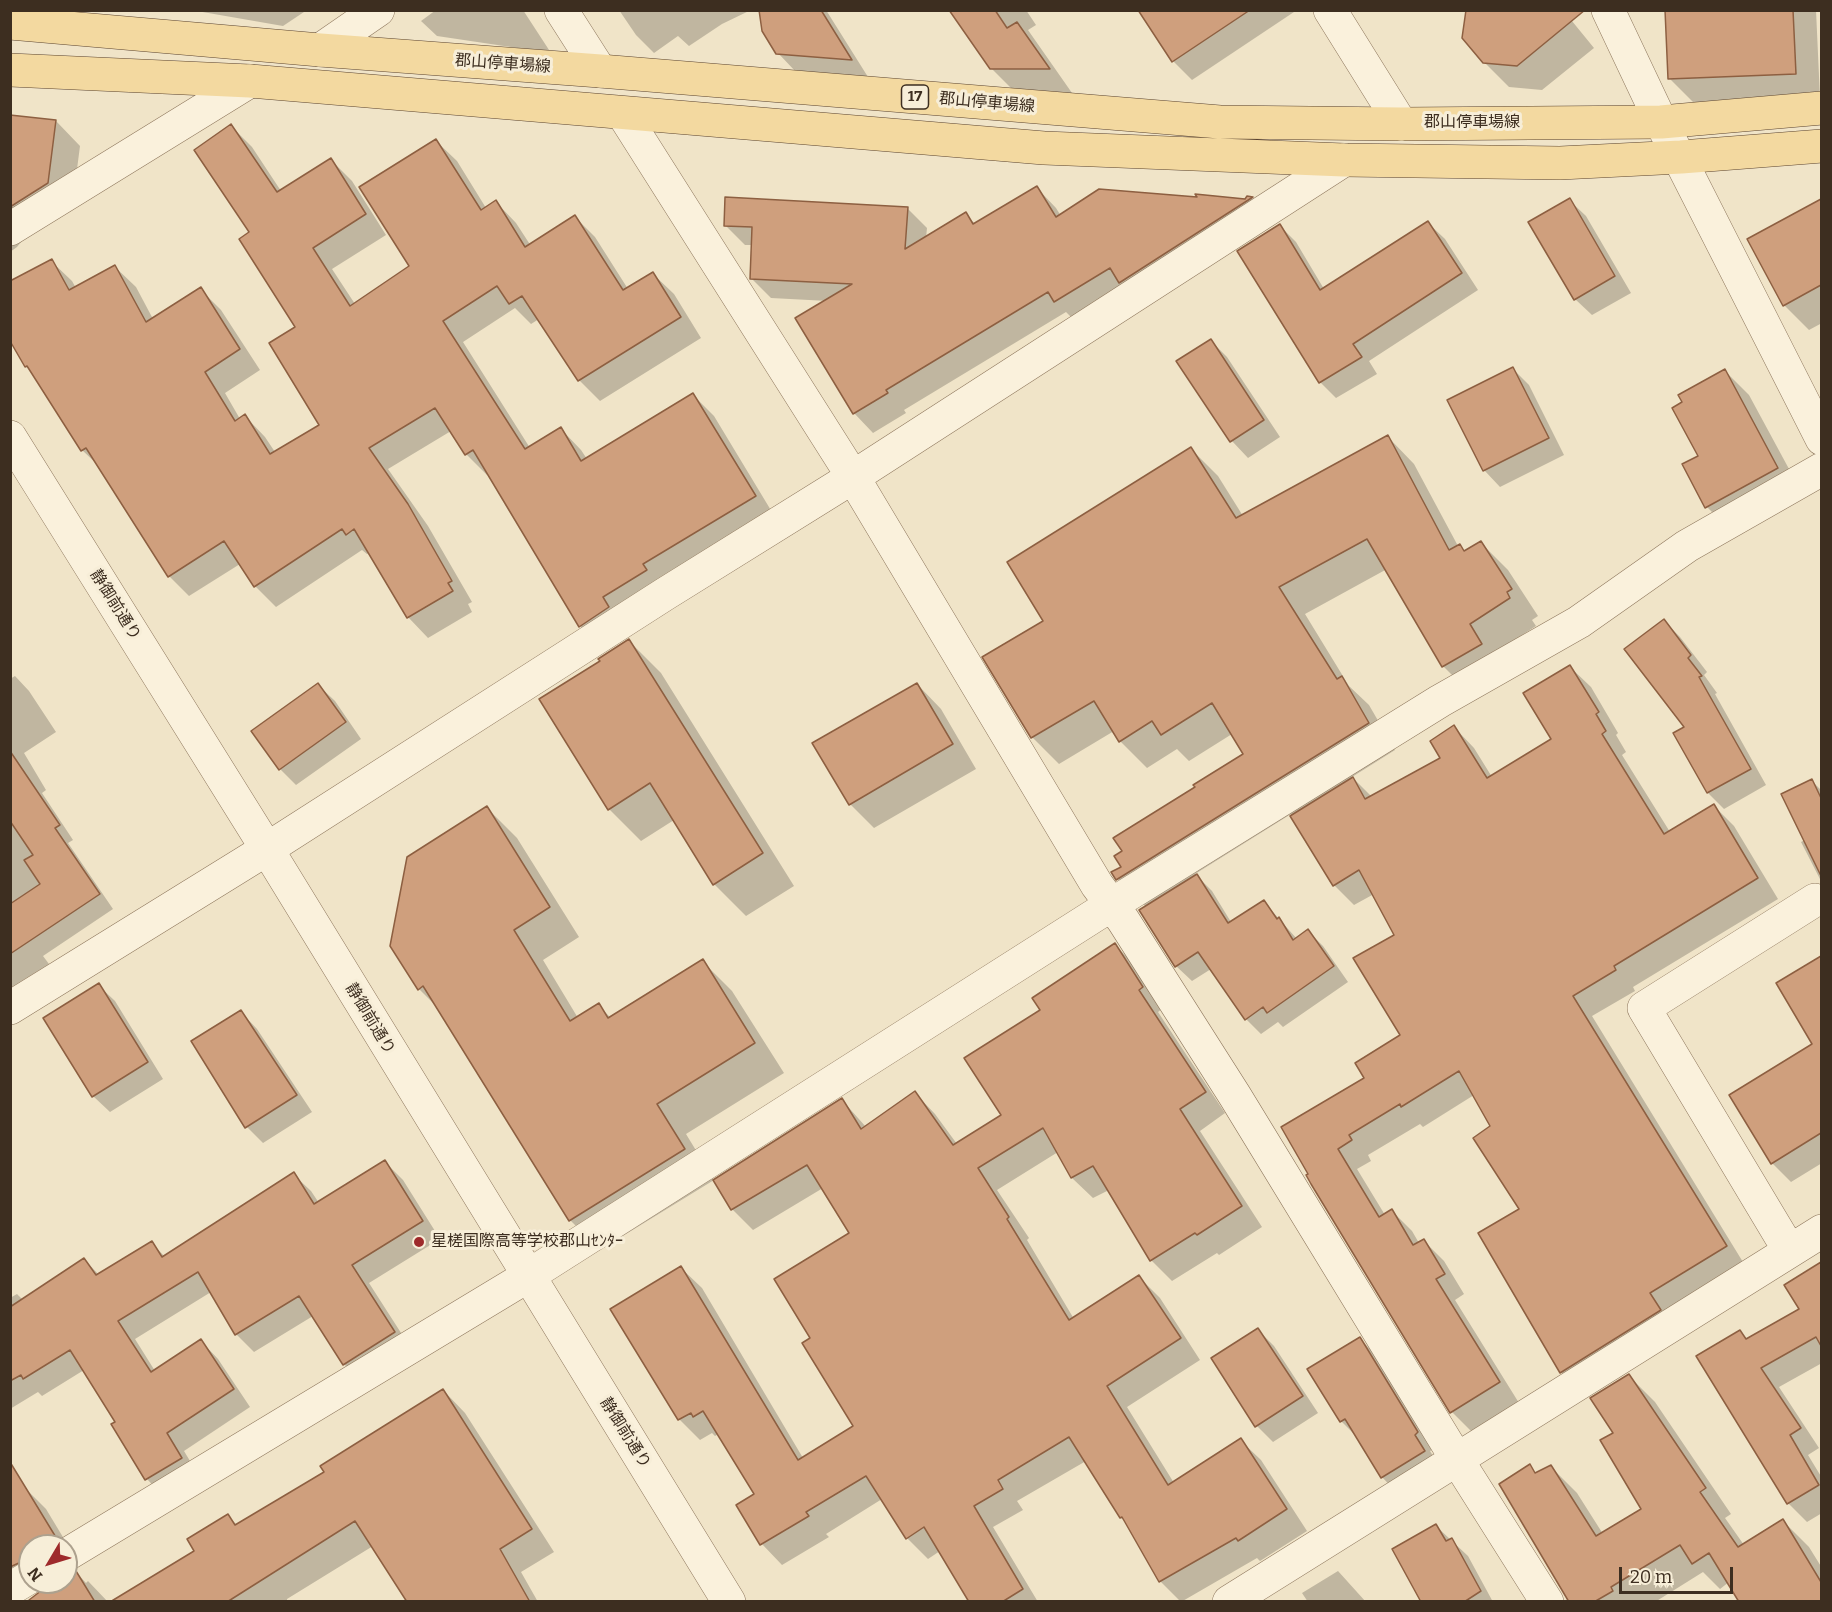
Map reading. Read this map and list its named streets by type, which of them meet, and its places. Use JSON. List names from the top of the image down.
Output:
{
  "streets": {
    "main road": ["郡山停車場線", "17"],
    "street": ["静御前通り"]
  },
  "places": ["星槎国際高等学校郡山ｾﾝﾀｰ"],
  "scale_bar": "20 m",
  "north": "bottom left"
}
